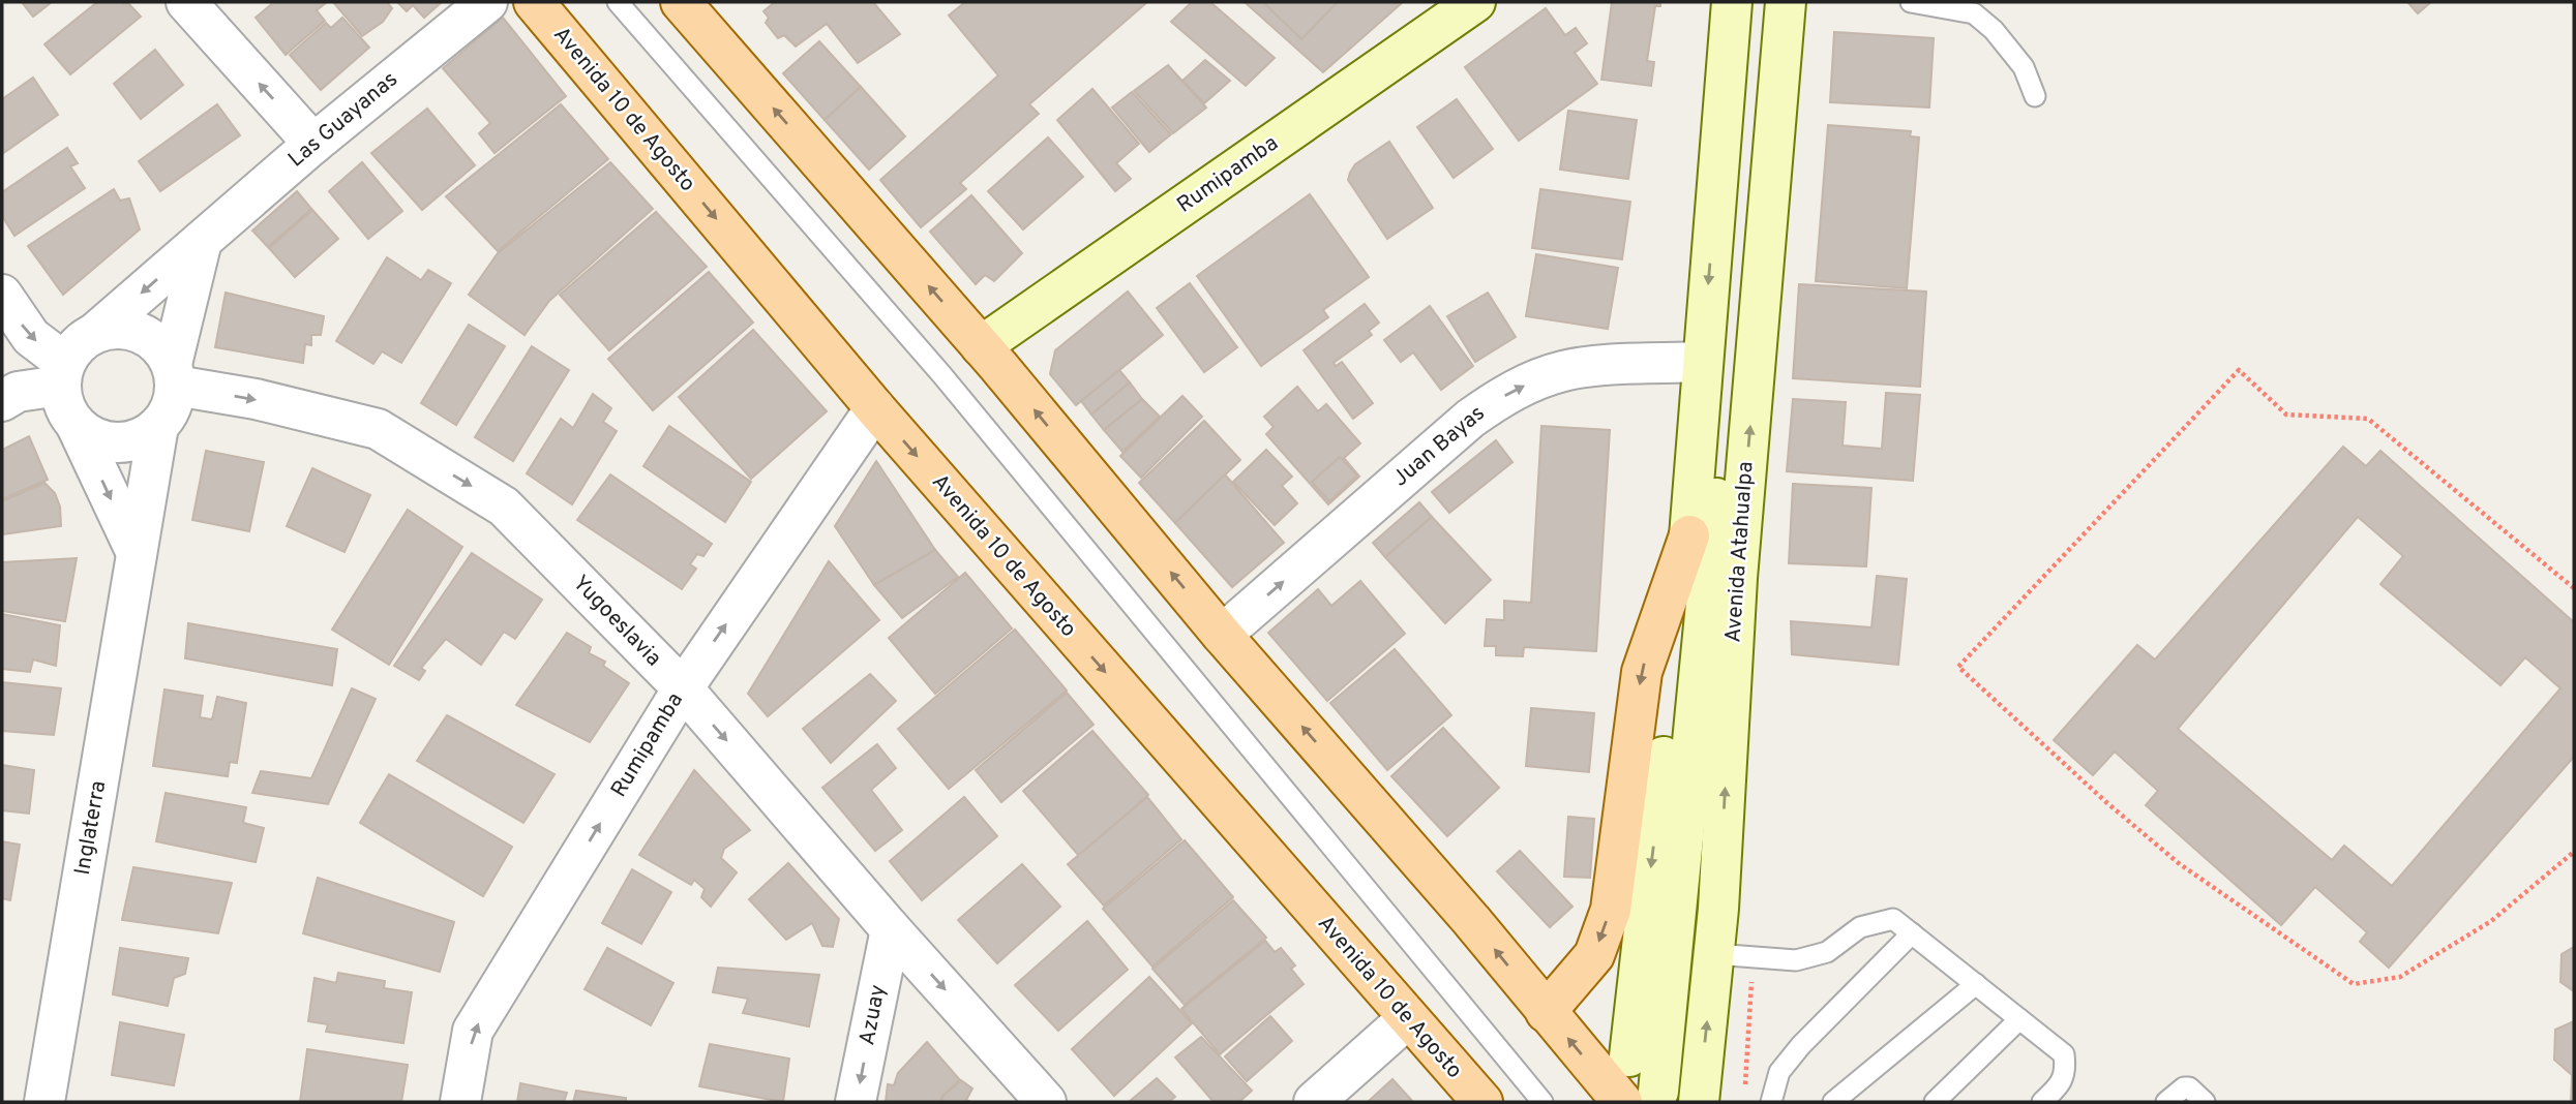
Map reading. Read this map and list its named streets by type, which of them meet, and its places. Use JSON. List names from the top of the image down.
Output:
{
  "streets": {
    "main road": ["Avenida 10 de Agosto", "Rumipamba", "Avenida Atahualpa"],
    "street": [
      "Las Guayanas",
      "Juan Bayas",
      "Yugoeslavia",
      "Inglaterra",
      "Azuay"
    ]
  },
  "crossings": [
    ["Avenida 10 de Agosto", "Rumipamba"],
    ["Las Guayanas", "Yugoeslavia"],
    ["Las Guayanas", "Inglaterra"],
    ["Rumipamba", "Yugoeslavia"],
    ["Yugoeslavia", "Inglaterra"],
    ["Yugoeslavia", "Azuay"]
  ],
  "one_way": [
    "Rumipamba",
    "Juan Bayas",
    "Yugoeslavia",
    "Azuay"
  ]
}
